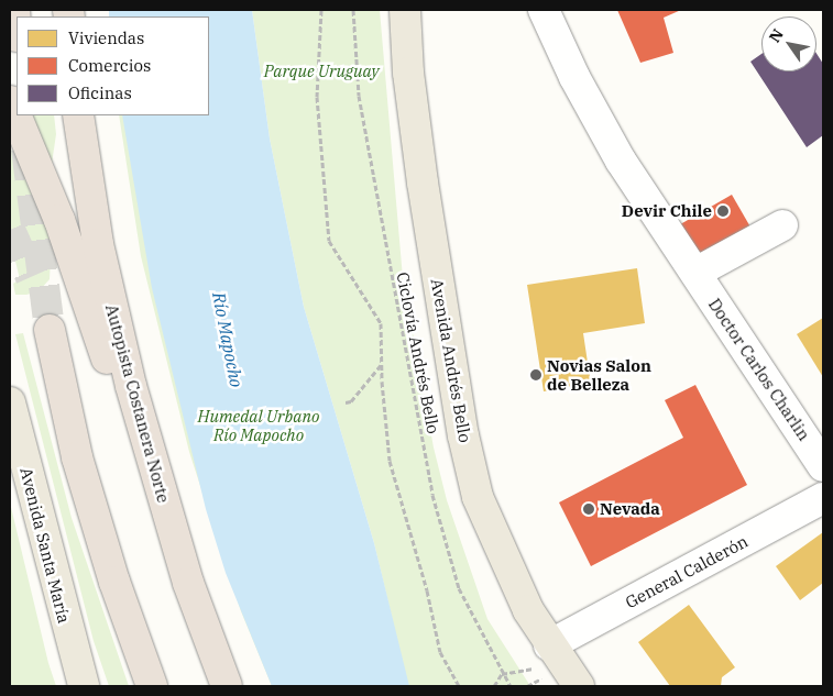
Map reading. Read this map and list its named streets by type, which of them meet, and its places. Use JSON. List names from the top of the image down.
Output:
{
  "streets": {
    "highway": ["Autopista Costanera Norte"],
    "main road": ["Avenida Andrés Bello", "Avenida Santa María"],
    "street": ["Doctor Carlos Charlin", "General Calderón"],
    "path": ["Ciclovía Andrés Bello"]
  },
  "crossings": [
    ["Avenida Andrés Bello", "General Calderón"]
  ],
  "water": ["Río Mapocho"],
  "parks": ["Parque Uruguay", "Humedal Urbano Río Mapocho"],
  "places": ["Devir Chile", "Novias Salon de Belleza", "Nevada"],
  "legend": ["Viviendas", "Comercios", "Oficinas"],
  "north": "top left"
}
